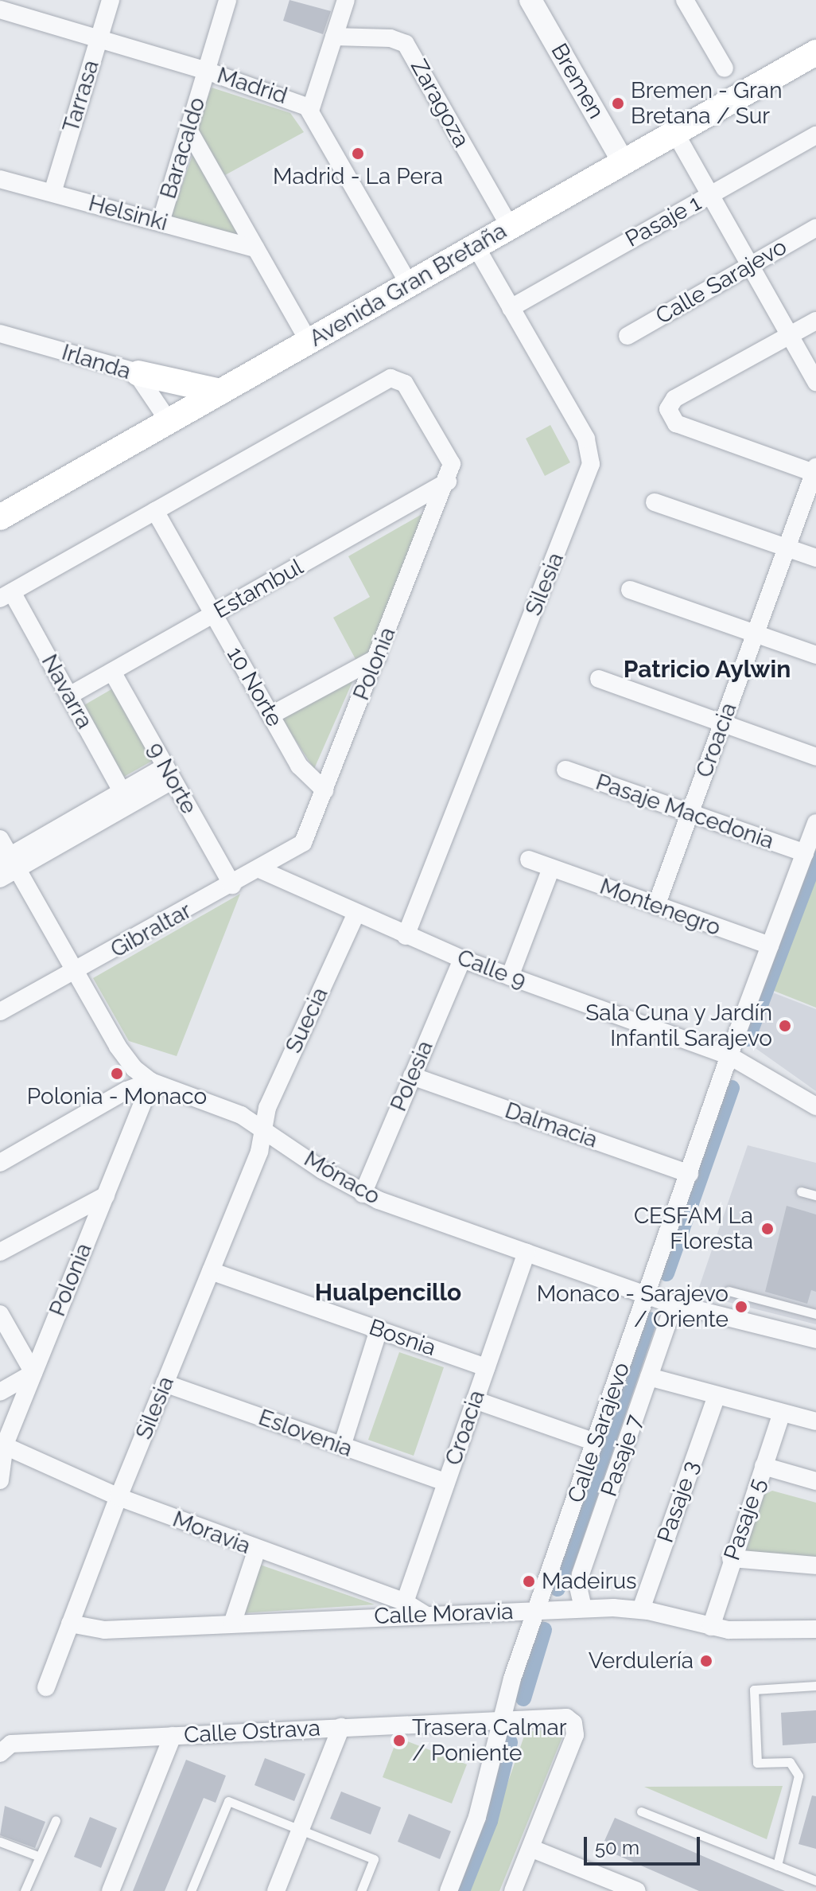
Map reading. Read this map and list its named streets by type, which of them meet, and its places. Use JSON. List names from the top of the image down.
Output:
{
  "streets": {
    "main road": ["Avenida Gran Bretaña"],
    "street": [
      "Bremen",
      "Madrid",
      "Tarrasa",
      "Zaragoza",
      "Baracaldo",
      "Helsinki",
      "Pasaje 1",
      "Calle Sarajevo",
      "Irlanda",
      "Silesia",
      "Estambul",
      "Polonia",
      "10 Norte",
      "Navarra",
      "Croacia",
      "9 Norte",
      "Pasaje Macedonia",
      "Montenegro",
      "Gibraltar",
      "Calle 9",
      "Suecia",
      "Polesia",
      "Dalmacia",
      "Mónaco",
      "Bosnia",
      "Eslovenia",
      "Pasaje 7",
      "Pasaje 3",
      "Pasaje 5",
      "Moravia",
      "Calle Moravia",
      "Calle Ostrava"
    ]
  },
  "crossings": [
    ["Bremen", "Avenida Gran Bretaña"],
    ["Madrid", "Tarrasa"],
    ["Madrid", "Baracaldo"],
    ["Madrid", "Avenida Gran Bretaña"],
    ["Tarrasa", "Helsinki"],
    ["Zaragoza", "Avenida Gran Bretaña"],
    ["Baracaldo", "Helsinki"],
    ["Pasaje 1", "Silesia"],
    ["Calle Sarajevo", "Pasaje Macedonia"],
    ["Calle Sarajevo", "Montenegro"],
    ["Calle Sarajevo", "Calle 9"],
    ["Calle Sarajevo", "Dalmacia"],
    ["Calle Sarajevo", "Mónaco"],
    ["Calle Sarajevo", "Calle Moravia"],
    ["Calle Sarajevo", "Calle Ostrava"],
    ["Avenida Gran Bretaña", "Irlanda"],
    ["Avenida Gran Bretaña", "Silesia"],
    ["Silesia", "Calle 9"],
    ["Silesia", "Suecia"],
    ["Silesia", "Mónaco"],
    ["Silesia", "Bosnia"],
    ["Silesia", "Eslovenia"],
    ["Silesia", "Moravia"],
    ["Silesia", "Calle Moravia"],
    ["Estambul", "Polonia"],
    ["Estambul", "10 Norte"],
    ["Estambul", "Navarra"],
    ["Estambul", "9 Norte"],
    ["Polonia", "10 Norte"],
    ["Polonia", "Gibraltar"],
    ["Polonia", "Mónaco"],
    ["Polonia", "Moravia"],
    ["Croacia", "Pasaje Macedonia"],
    ["Croacia", "Montenegro"],
    ["Croacia", "Mónaco"],
    ["Croacia", "Bosnia"],
    ["Croacia", "Eslovenia"],
    ["Croacia", "Moravia"],
    ["9 Norte", "Gibraltar"],
    ["Gibraltar", "Calle 9"],
    ["Gibraltar", "Mónaco"],
    ["Calle 9", "Suecia"],
    ["Calle 9", "Polesia"],
    ["Suecia", "Mónaco"],
    ["Polesia", "Dalmacia"],
    ["Polesia", "Mónaco"],
    ["Mónaco", "Pasaje 7"],
    ["Pasaje 7", "Calle Moravia"],
    ["Pasaje 3", "Calle Moravia"],
    ["Pasaje 5", "Calle Moravia"],
    ["Moravia", "Calle Moravia"]
  ],
  "districts": ["Patricio Aylwin", "Hualpencillo"],
  "places": [
    "Bremen - Gran Bretana / Sur",
    "Madrid - La Pera",
    "Sala Cuna y Jardín Infantil Sarajevo",
    "Polonia - Monaco",
    "CESFAM La Floresta",
    "Monaco - Sarajevo / Oriente",
    "Madeirus",
    "Verdulería",
    "Trasera Calmar / Poniente"
  ],
  "scale_bar": "50 m"
}
